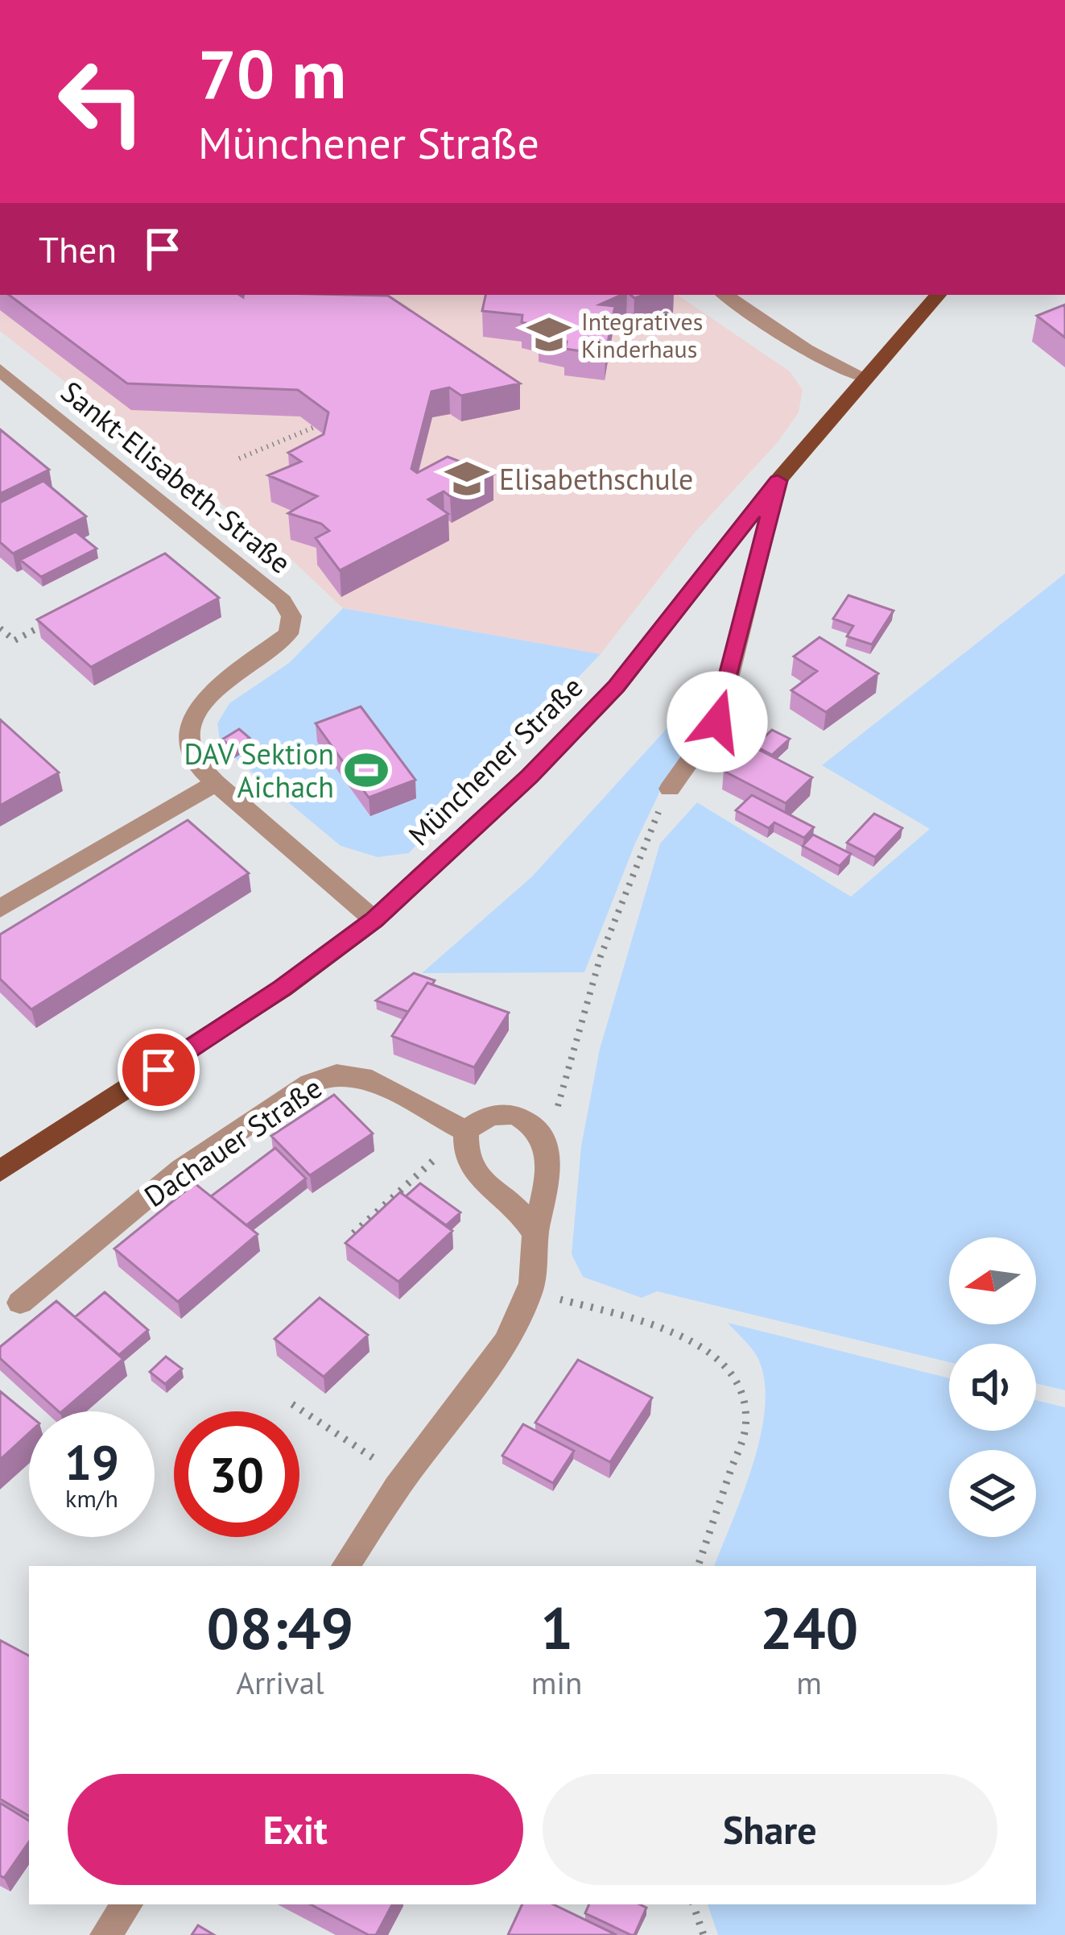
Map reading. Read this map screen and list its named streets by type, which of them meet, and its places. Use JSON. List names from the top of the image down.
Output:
{
  "streets": {
    "main road": ["Münchener Straße"],
    "street": ["Sankt-Elisabeth-Straße", "Dachauer Straße"]
  },
  "crossings": [
    ["Sankt-Elisabeth-Straße", "Münchener Straße"]
  ],
  "places": {
    "school or university": ["Integratives Kinderhaus", "Elisabethschule"],
    "sports": ["DAV Sektion Aichach"]
  },
  "north": "left",
  "page": {
    "turn": ["70 m", "Münchener Straße"],
    "then": "Then",
    "speed": "19 km/h",
    "limit": "30",
    "eta": [
      "08:49",
      "Arrival",
      "1",
      "min",
      "240",
      "m"
    ],
    "buttons": ["Exit", "Share"]
  }
}
